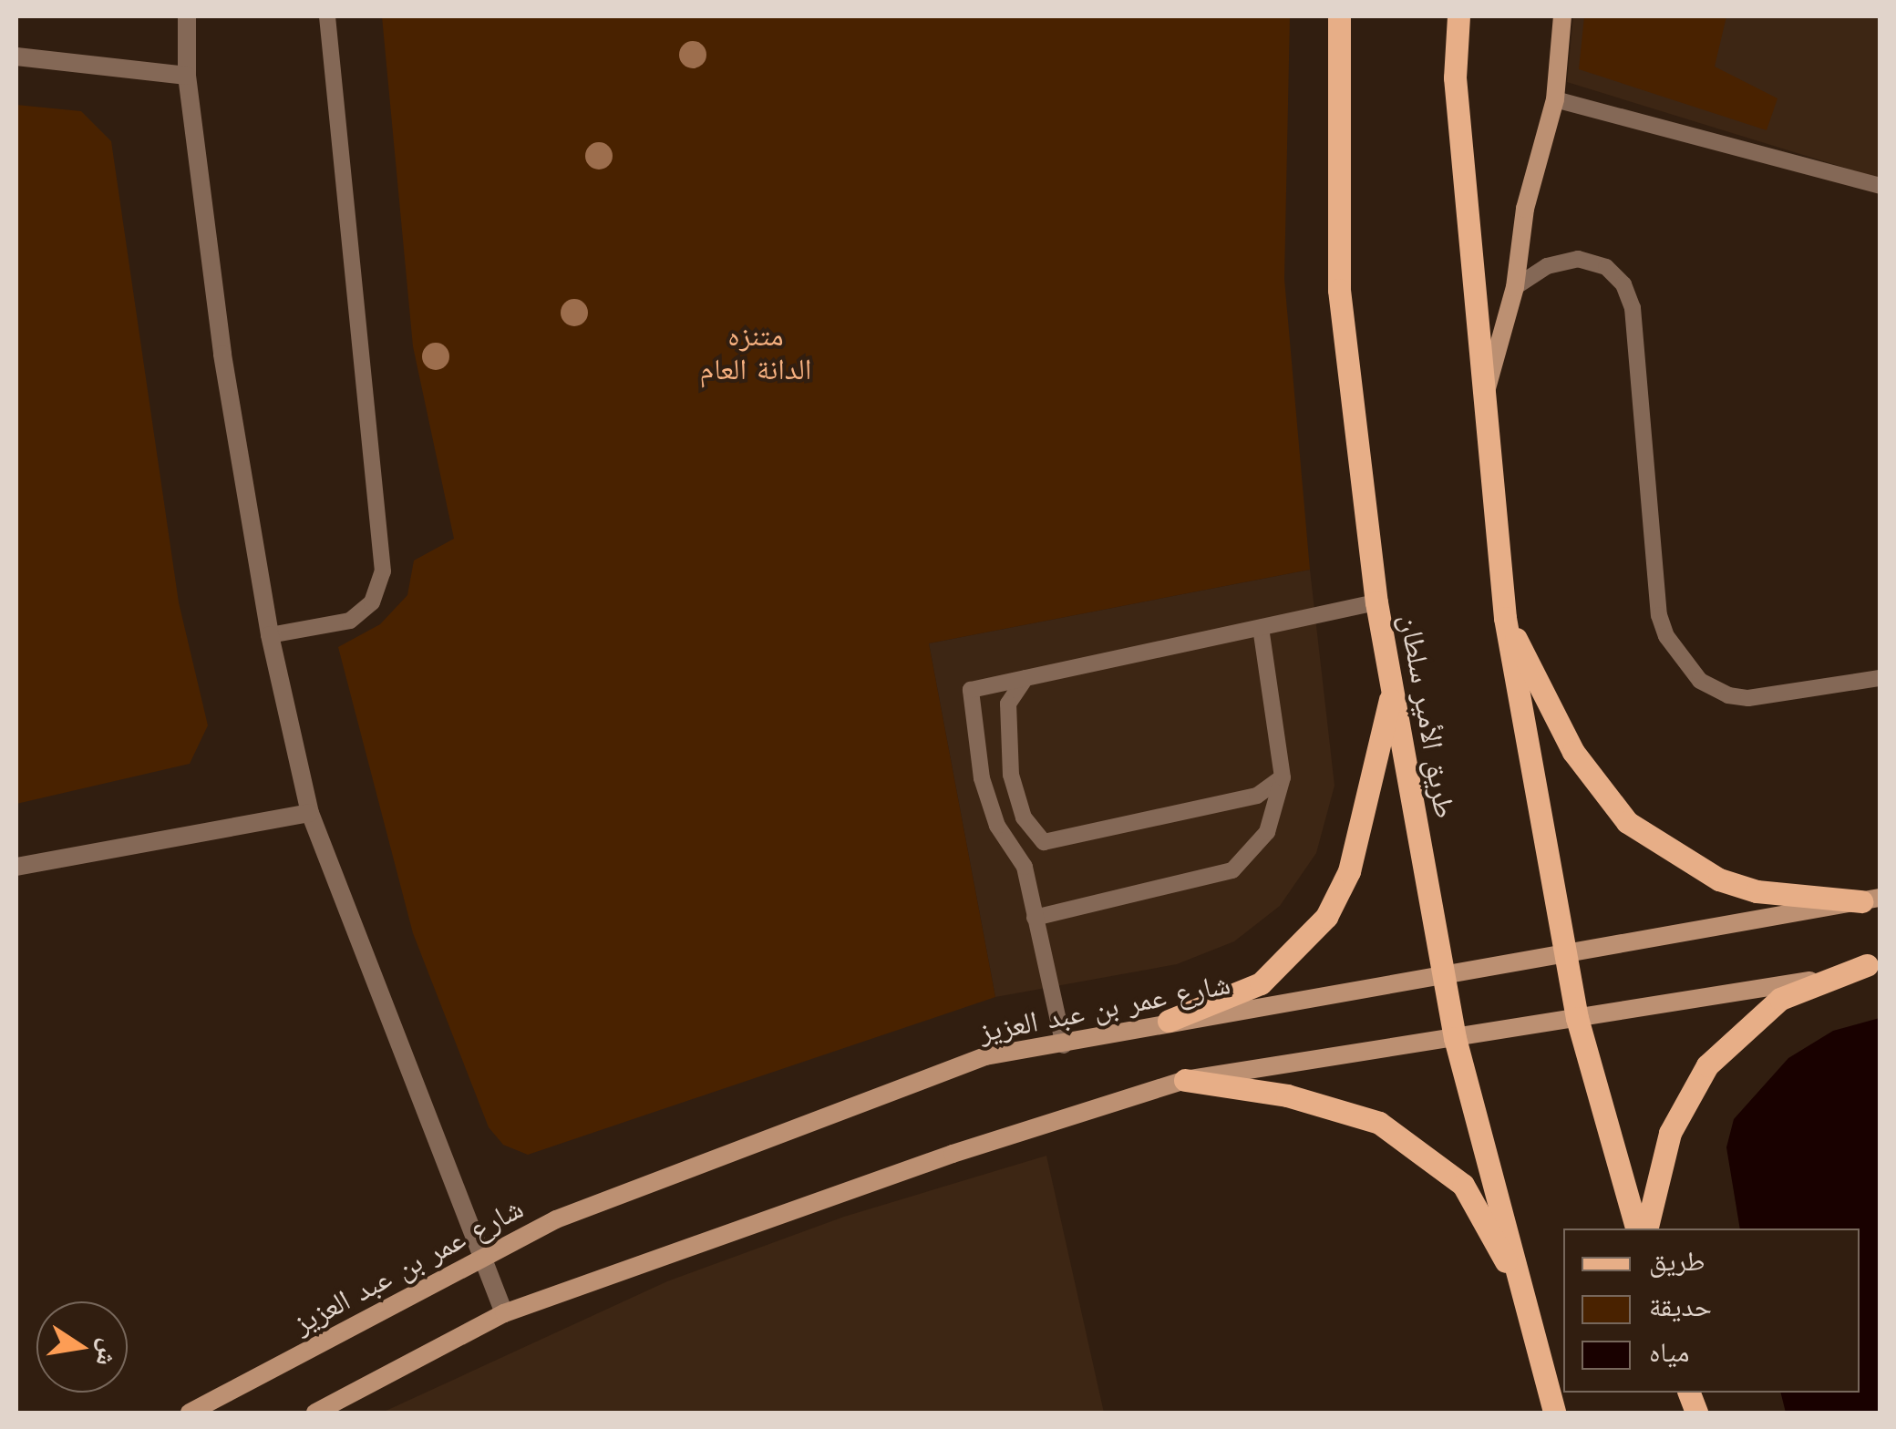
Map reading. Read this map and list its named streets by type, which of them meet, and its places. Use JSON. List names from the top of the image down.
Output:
{
  "streets": {
    "main road": ["طريق الأمير سلطان"],
    "street": ["شارع عمر بن عبد العزيز"]
  },
  "crossings": [
    ["طريق الأمير سلطان", "شارع عمر بن عبد العزيز"]
  ],
  "parks": ["متنزه الدانة العام"],
  "legend": ["طريق", "حديقة", "مياه"],
  "north": "right"
}
